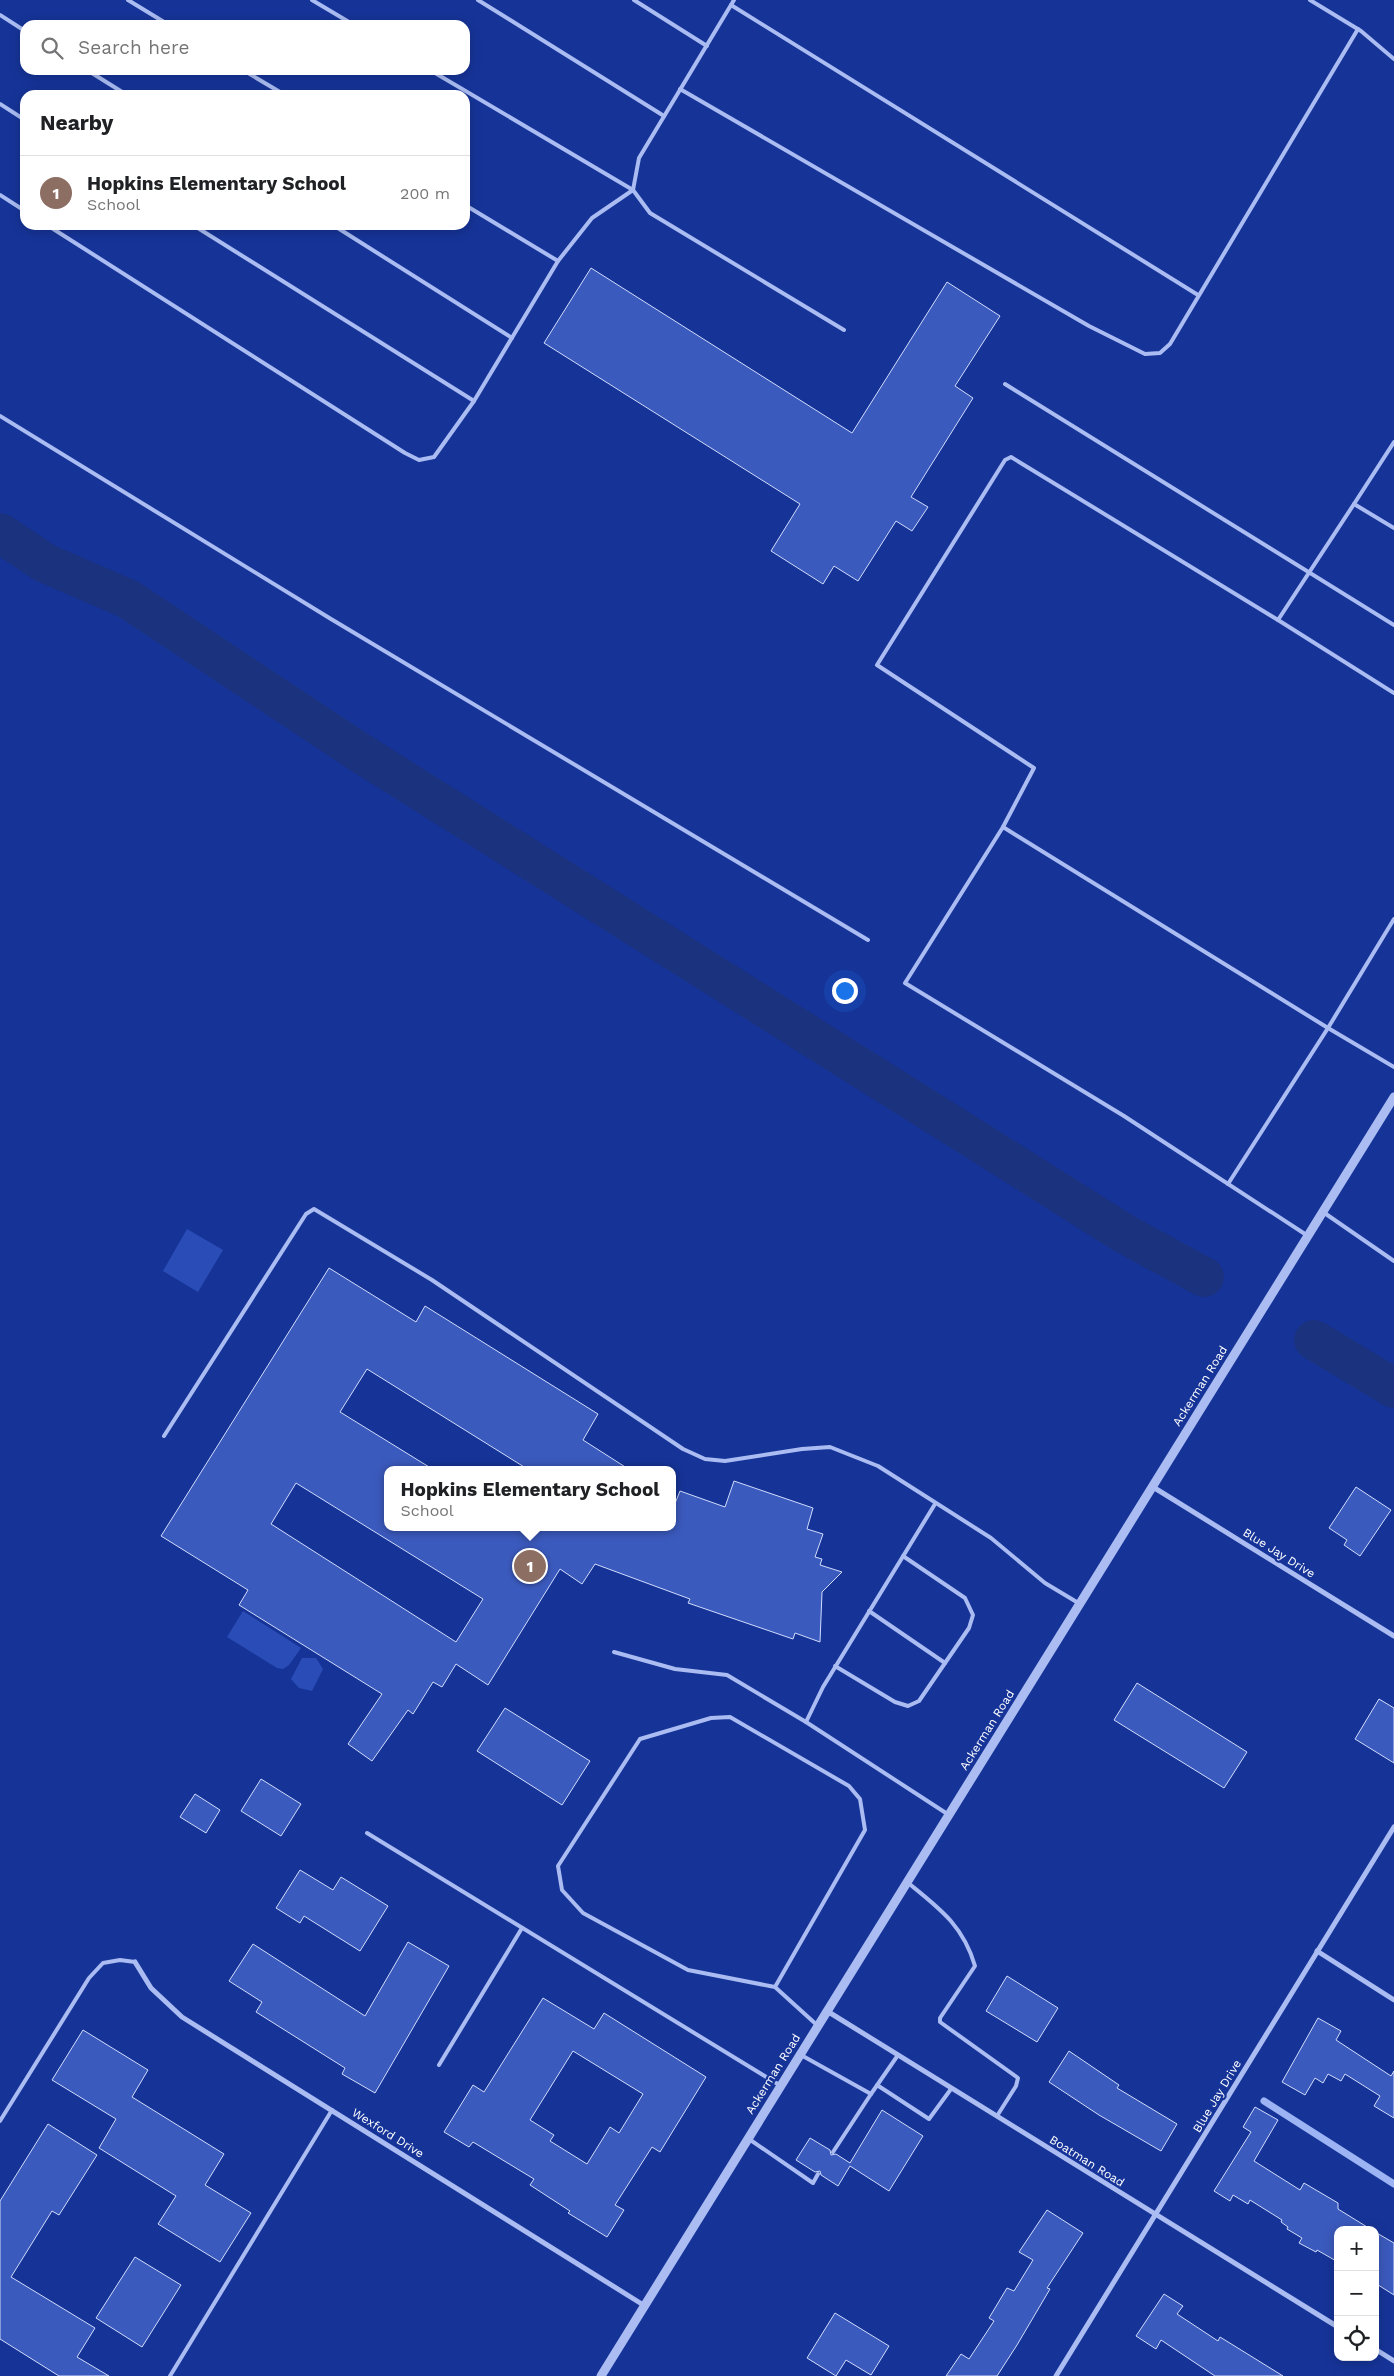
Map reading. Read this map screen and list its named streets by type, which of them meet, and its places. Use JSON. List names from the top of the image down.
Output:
{
  "streets": {
    "street": [
      "Ackerman Road",
      "Blue Jay Drive",
      "Wexford Drive",
      "Boatman Road"
    ]
  },
  "crossings": [
    ["Ackerman Road", "Blue Jay Drive"],
    ["Ackerman Road", "Wexford Drive"],
    ["Ackerman Road", "Boatman Road"],
    ["Blue Jay Drive", "Boatman Road"]
  ],
  "page": {
    "search": "Search here",
    "heading": "Nearby",
    "list": [
      {
        "mark": "1",
        "name": "Hopkins Elementary School",
        "note": "School",
        "value": "200 m"
      }
    ],
    "popup": ["Hopkins Elementary School", "School"],
    "pins": "1",
    "map_buttons": ["+", "−"]
  }
}
